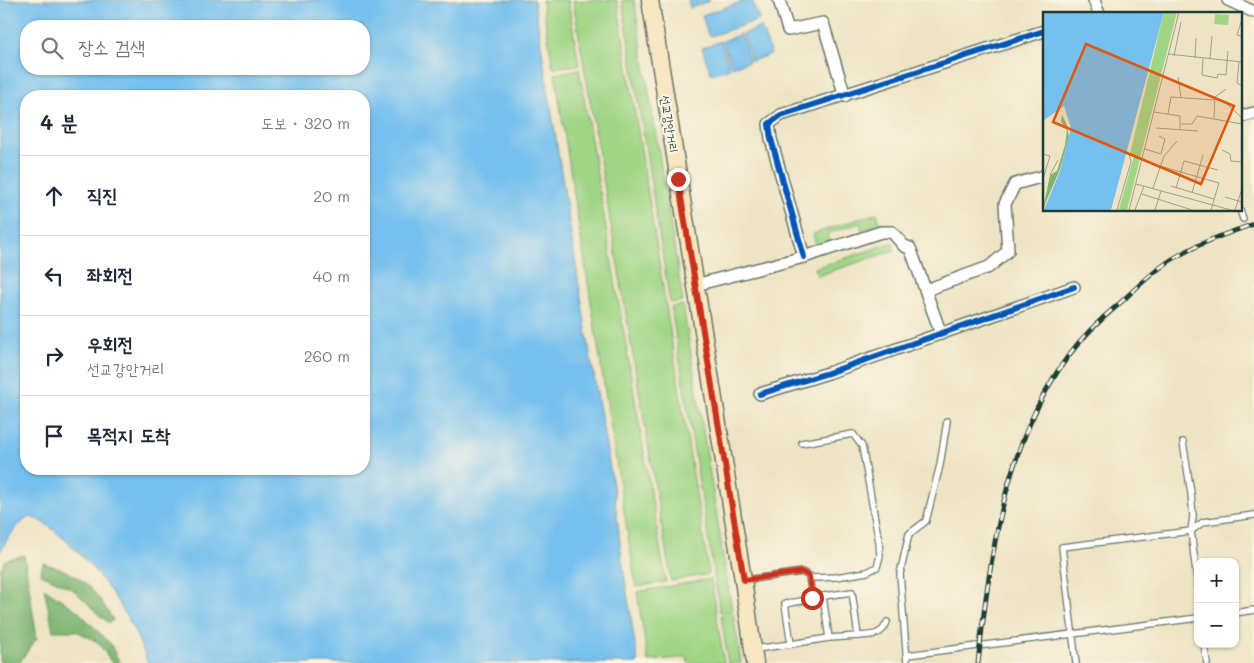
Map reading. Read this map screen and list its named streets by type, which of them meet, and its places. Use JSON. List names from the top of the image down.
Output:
{
  "streets": {
    "main road": ["선교강안거리"]
  },
  "page": {
    "search": "장소 검색",
    "heading": ["4 분", "도보 · 320 m"],
    "list": [
      ["직진", "20 m"],
      ["좌회전", "40 m"],
      ["우회전", "선교강안거리", "260 m"],
      "목적지 도착"
    ],
    "map_buttons": ["+", "−"]
  }
}
